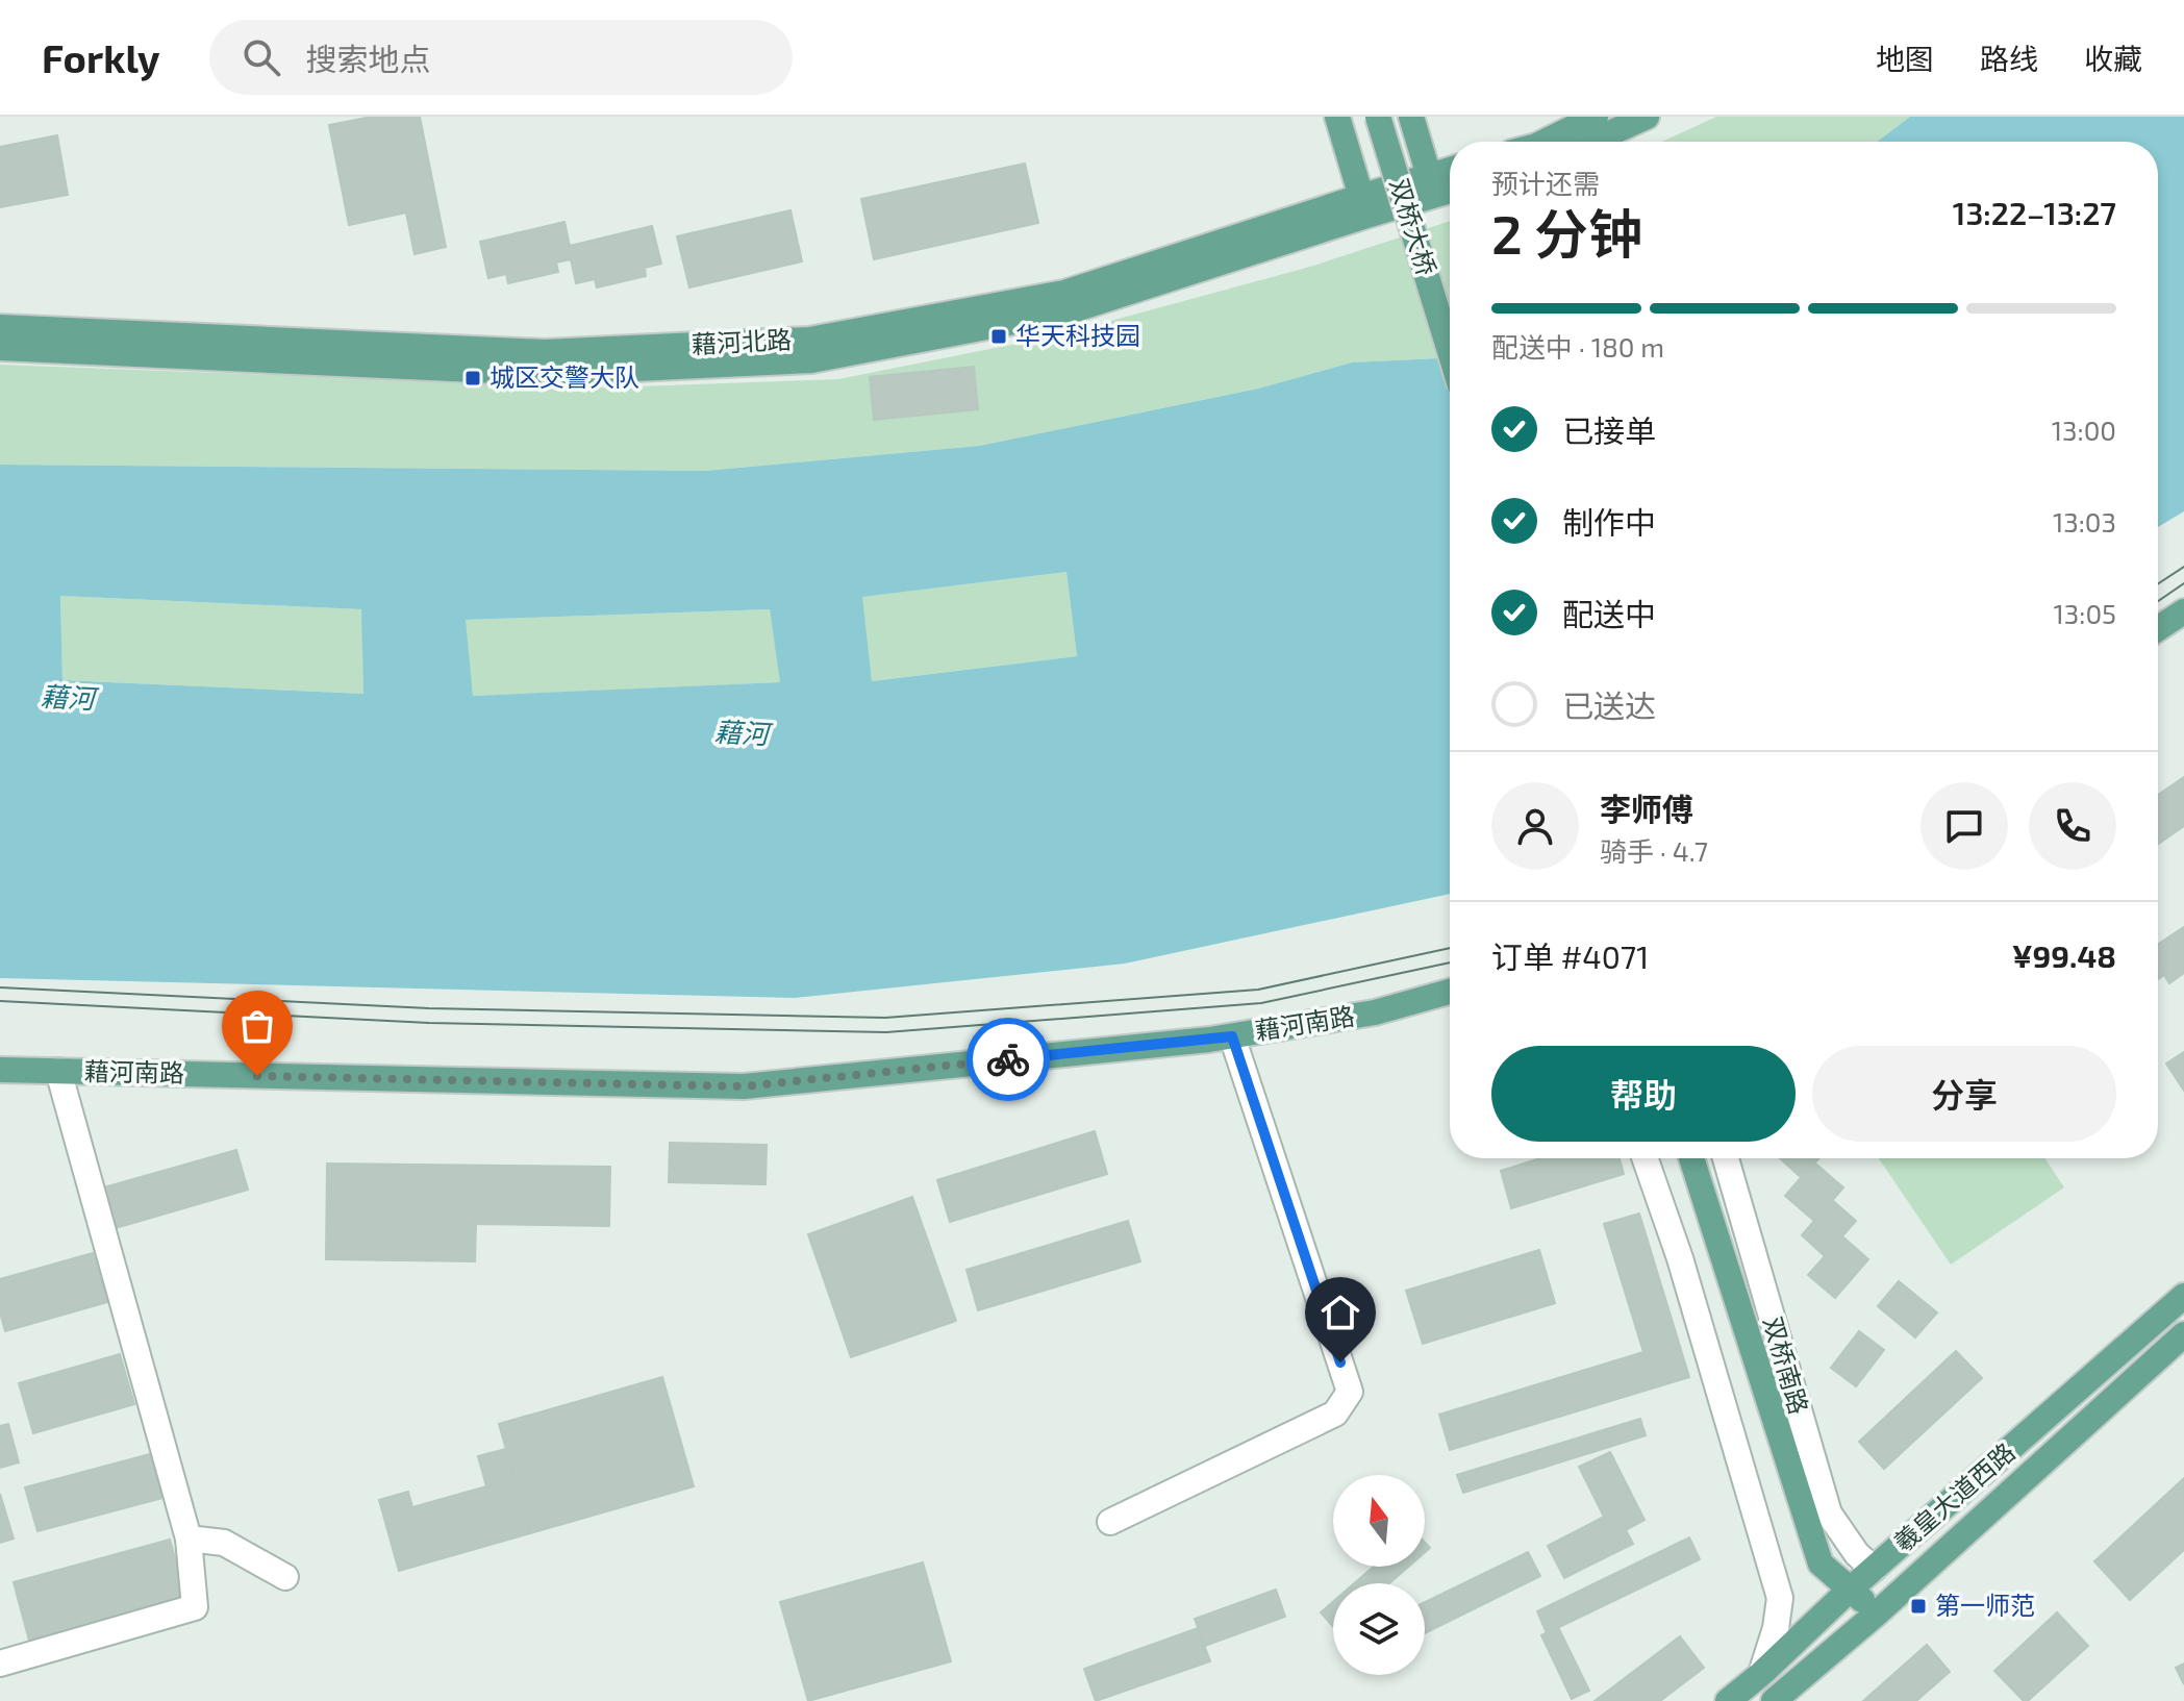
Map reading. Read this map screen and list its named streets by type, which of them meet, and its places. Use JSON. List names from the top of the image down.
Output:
{
  "streets": {
    "main road": [
      "双桥大桥",
      "藉河北路",
      "藉河南路",
      "羲皇大道西路"
    ],
    "street": ["双桥南路"]
  },
  "crossings": [
    ["双桥南路", "羲皇大道西路"]
  ],
  "water": ["藉河"],
  "places": {
    "transit": ["华天科技园", "城区交警大队", "第一师范"]
  },
  "north": "top",
  "page": {
    "header": "Forkly",
    "search": "搜索地点",
    "nav": ["地图", "路线", "收藏"],
    "heading": ["2 分钟", "预计还需", "13:22–13:27"],
    "panel": [
      "李师傅",
      "骑手 · 4.7",
      "订单 #4071",
      "¥99.48"
    ],
    "bar": "配送中 · 180 m",
    "list": [
      ["已接单", "13:00"],
      ["制作中", "13:03"],
      ["配送中", "13:05"],
      "已送达"
    ],
    "buttons": ["帮助", "分享"]
  }
}
